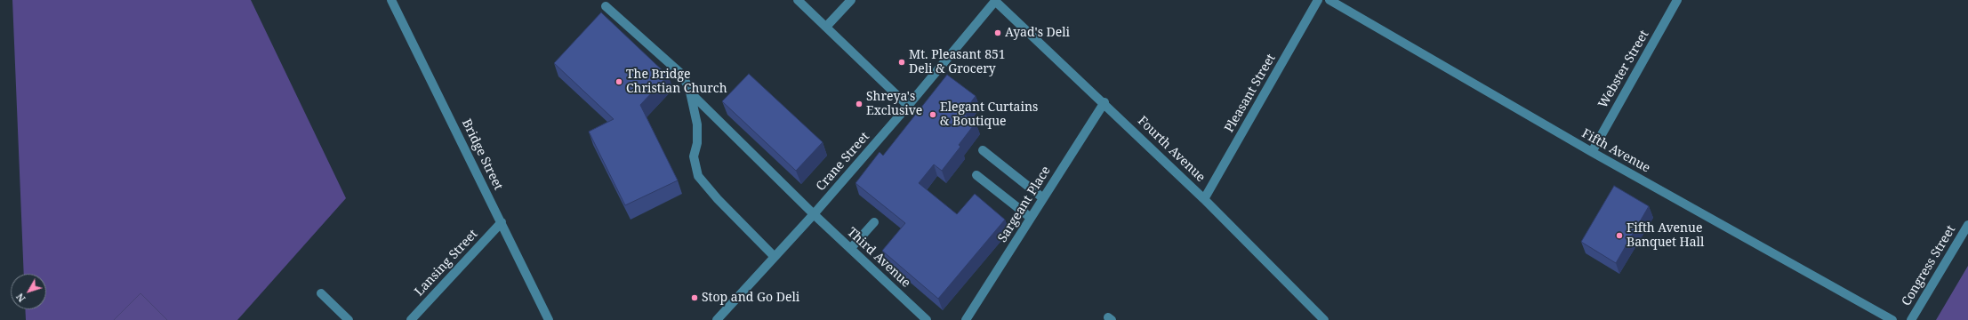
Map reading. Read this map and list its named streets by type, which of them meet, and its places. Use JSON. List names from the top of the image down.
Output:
{
  "streets": {
    "street": [
      "Webster Street",
      "Pleasant Street",
      "Fourth Avenue",
      "Fifth Avenue",
      "Bridge Street",
      "Crane Street",
      "Sargeant Place",
      "Third Avenue",
      "Lansing Street",
      "Congress Street"
    ]
  },
  "crossings": [
    ["Webster Street", "Fifth Avenue"],
    ["Pleasant Street", "Fourth Avenue"],
    ["Fourth Avenue", "Crane Street"],
    ["Fourth Avenue", "Sargeant Place"],
    ["Bridge Street", "Lansing Street"],
    ["Crane Street", "Third Avenue"]
  ],
  "places": [
    "Ayad's Deli",
    "Mt. Pleasant 851 Deli & Grocery",
    "The Bridge Christian Church",
    "Shreya's Exclusive",
    "Elegant Curtains & Boutique",
    "Fifth Avenue Banquet Hall",
    "Stop and Go Deli"
  ],
  "north": "bottom left"
}
